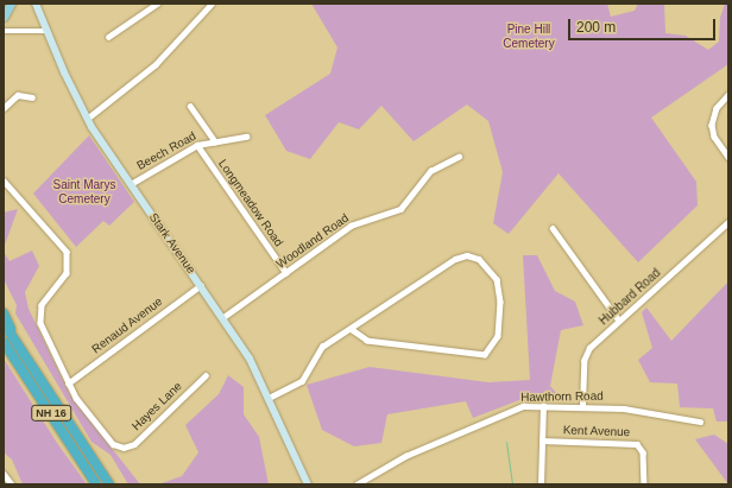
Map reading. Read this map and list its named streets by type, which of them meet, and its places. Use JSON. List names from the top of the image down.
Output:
{
  "streets": {
    "highway": ["NH 16"],
    "main road": ["Stark Avenue"],
    "street": [
      "Beech Road",
      "Longmeadow Road",
      "Woodland Road",
      "Hubbard Road",
      "Renaud Avenue",
      "Hawthorn Road",
      "Hayes Lane",
      "Kent Avenue"
    ]
  },
  "crossings": [
    ["Beech Road", "Longmeadow Road"],
    ["Beech Road", "Stark Avenue"],
    ["Longmeadow Road", "Woodland Road"],
    ["Woodland Road", "Stark Avenue"],
    ["Stark Avenue", "Renaud Avenue"],
    ["Hubbard Road", "Hawthorn Road"],
    ["Renaud Avenue", "Hayes Lane"]
  ],
  "parks": ["Pine Hill Cemetery", "Saint Marys Cemetery"],
  "scale_bar": "200 m"
}
